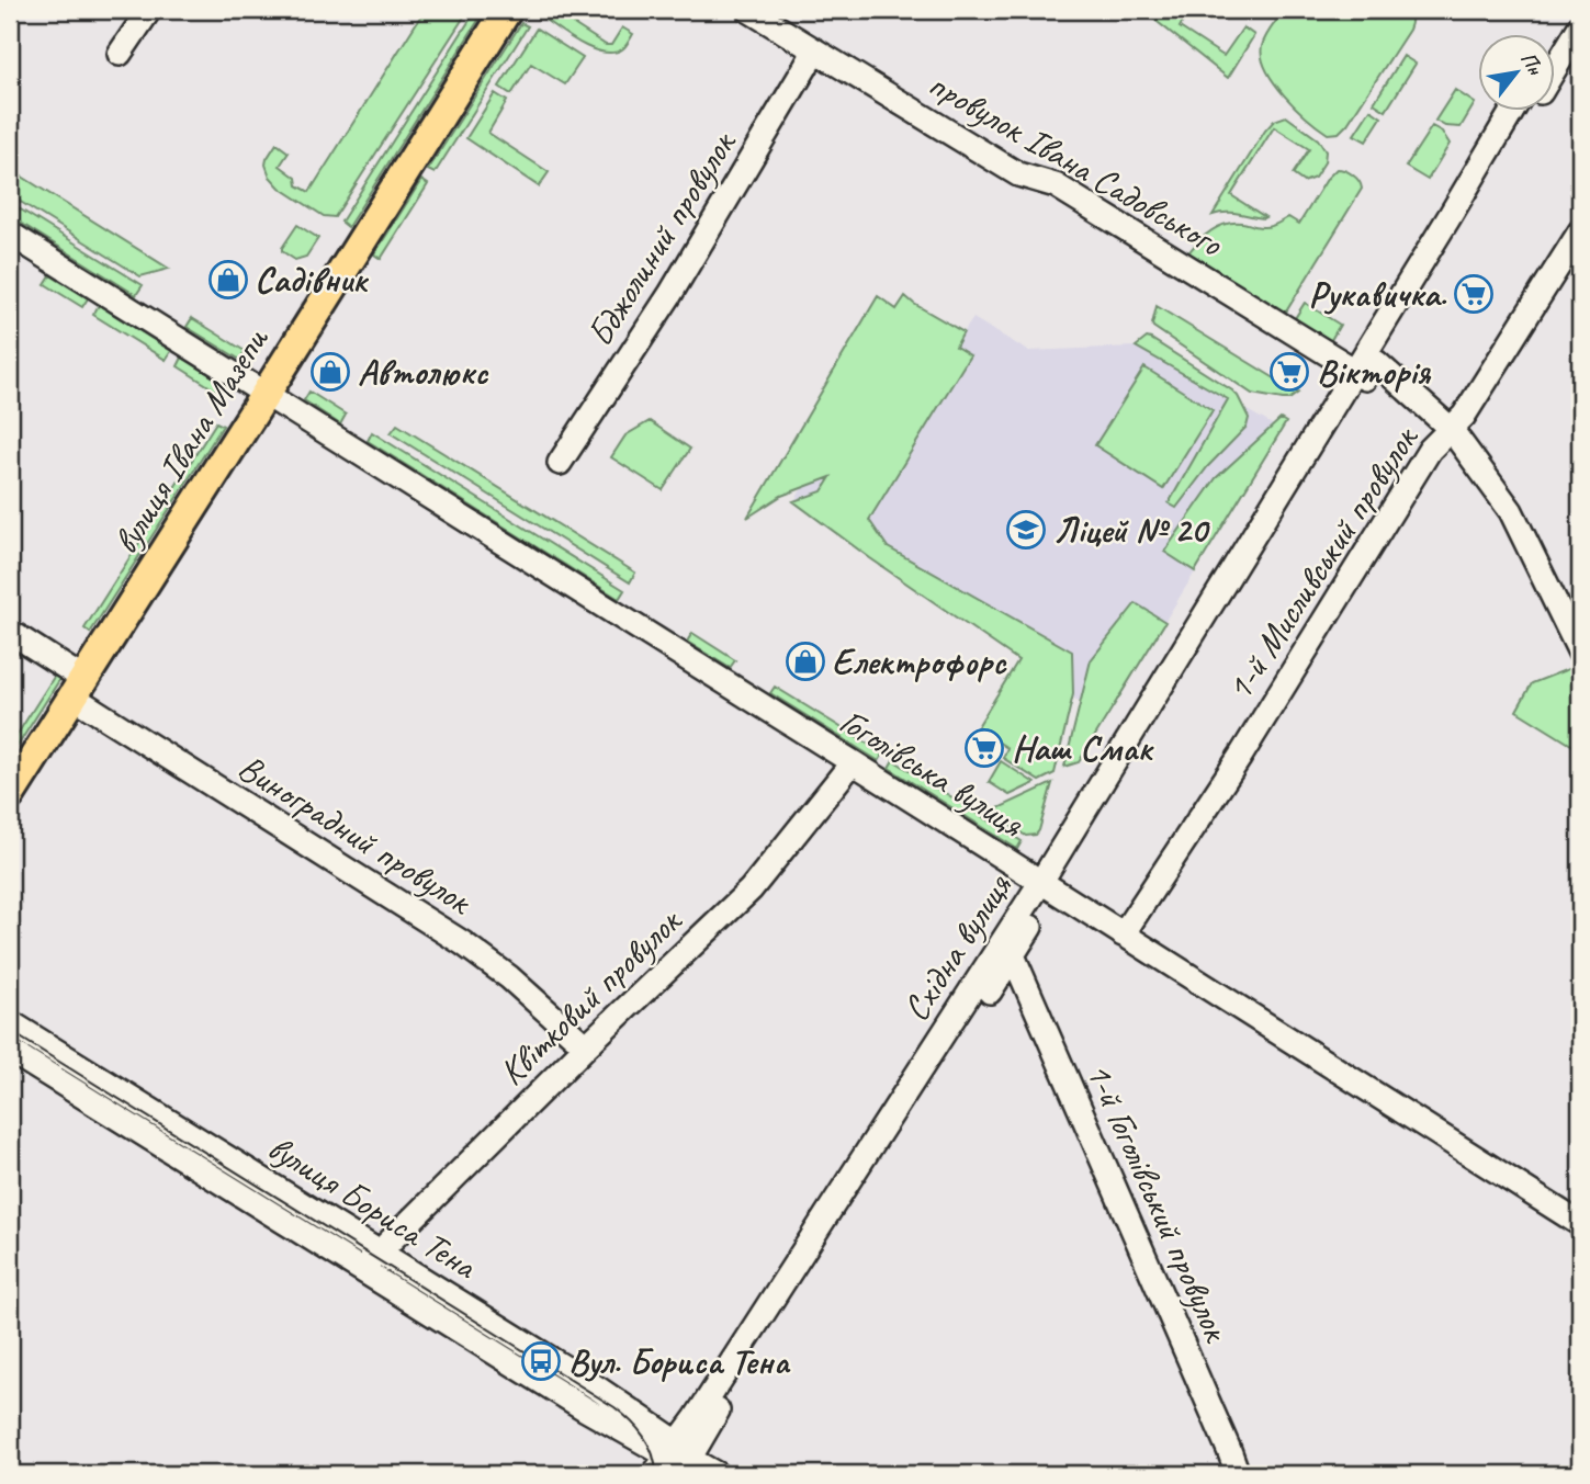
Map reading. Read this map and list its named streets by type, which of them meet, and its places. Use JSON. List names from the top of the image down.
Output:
{
  "streets": {
    "main road": ["вулиця Івана Мазепи"],
    "street": [
      "провулок Івана Садовського",
      "Бджолиний провулок",
      "1-й Мисливський провулок",
      "Гоголівська вулиця",
      "Виноградний провулок",
      "Східна вулиця",
      "Квітковий провулок",
      "1-й Гоголівський провулок",
      "вулиця Бориса Тена"
    ]
  },
  "crossings": [
    ["провулок Івана Садовського", "Бджолиний провулок"],
    ["провулок Івана Садовського", "1-й Мисливський провулок"],
    ["провулок Івана Садовського", "Східна вулиця"],
    ["вулиця Івана Мазепи", "Гоголівська вулиця"],
    ["вулиця Івана Мазепи", "Виноградний провулок"],
    ["1-й Мисливський провулок", "Гоголівська вулиця"],
    ["Гоголівська вулиця", "Східна вулиця"],
    ["Гоголівська вулиця", "Квітковий провулок"],
    ["Виноградний провулок", "Квітковий провулок"],
    ["Східна вулиця", "1-й Гоголівський провулок"],
    ["Східна вулиця", "вулиця Бориса Тена"],
    ["Квітковий провулок", "вулиця Бориса Тена"]
  ],
  "places": {
    "shop": ["Садівник", "Автолюкс", "Електрофорс"],
    "supermarket": ["Рукавичка.", "Вікторія", "Наш Смак"],
    "school or university": ["Ліцей № 20"],
    "bus stop": ["Вул. Бориса Тена"]
  },
  "north": "top right"
}
